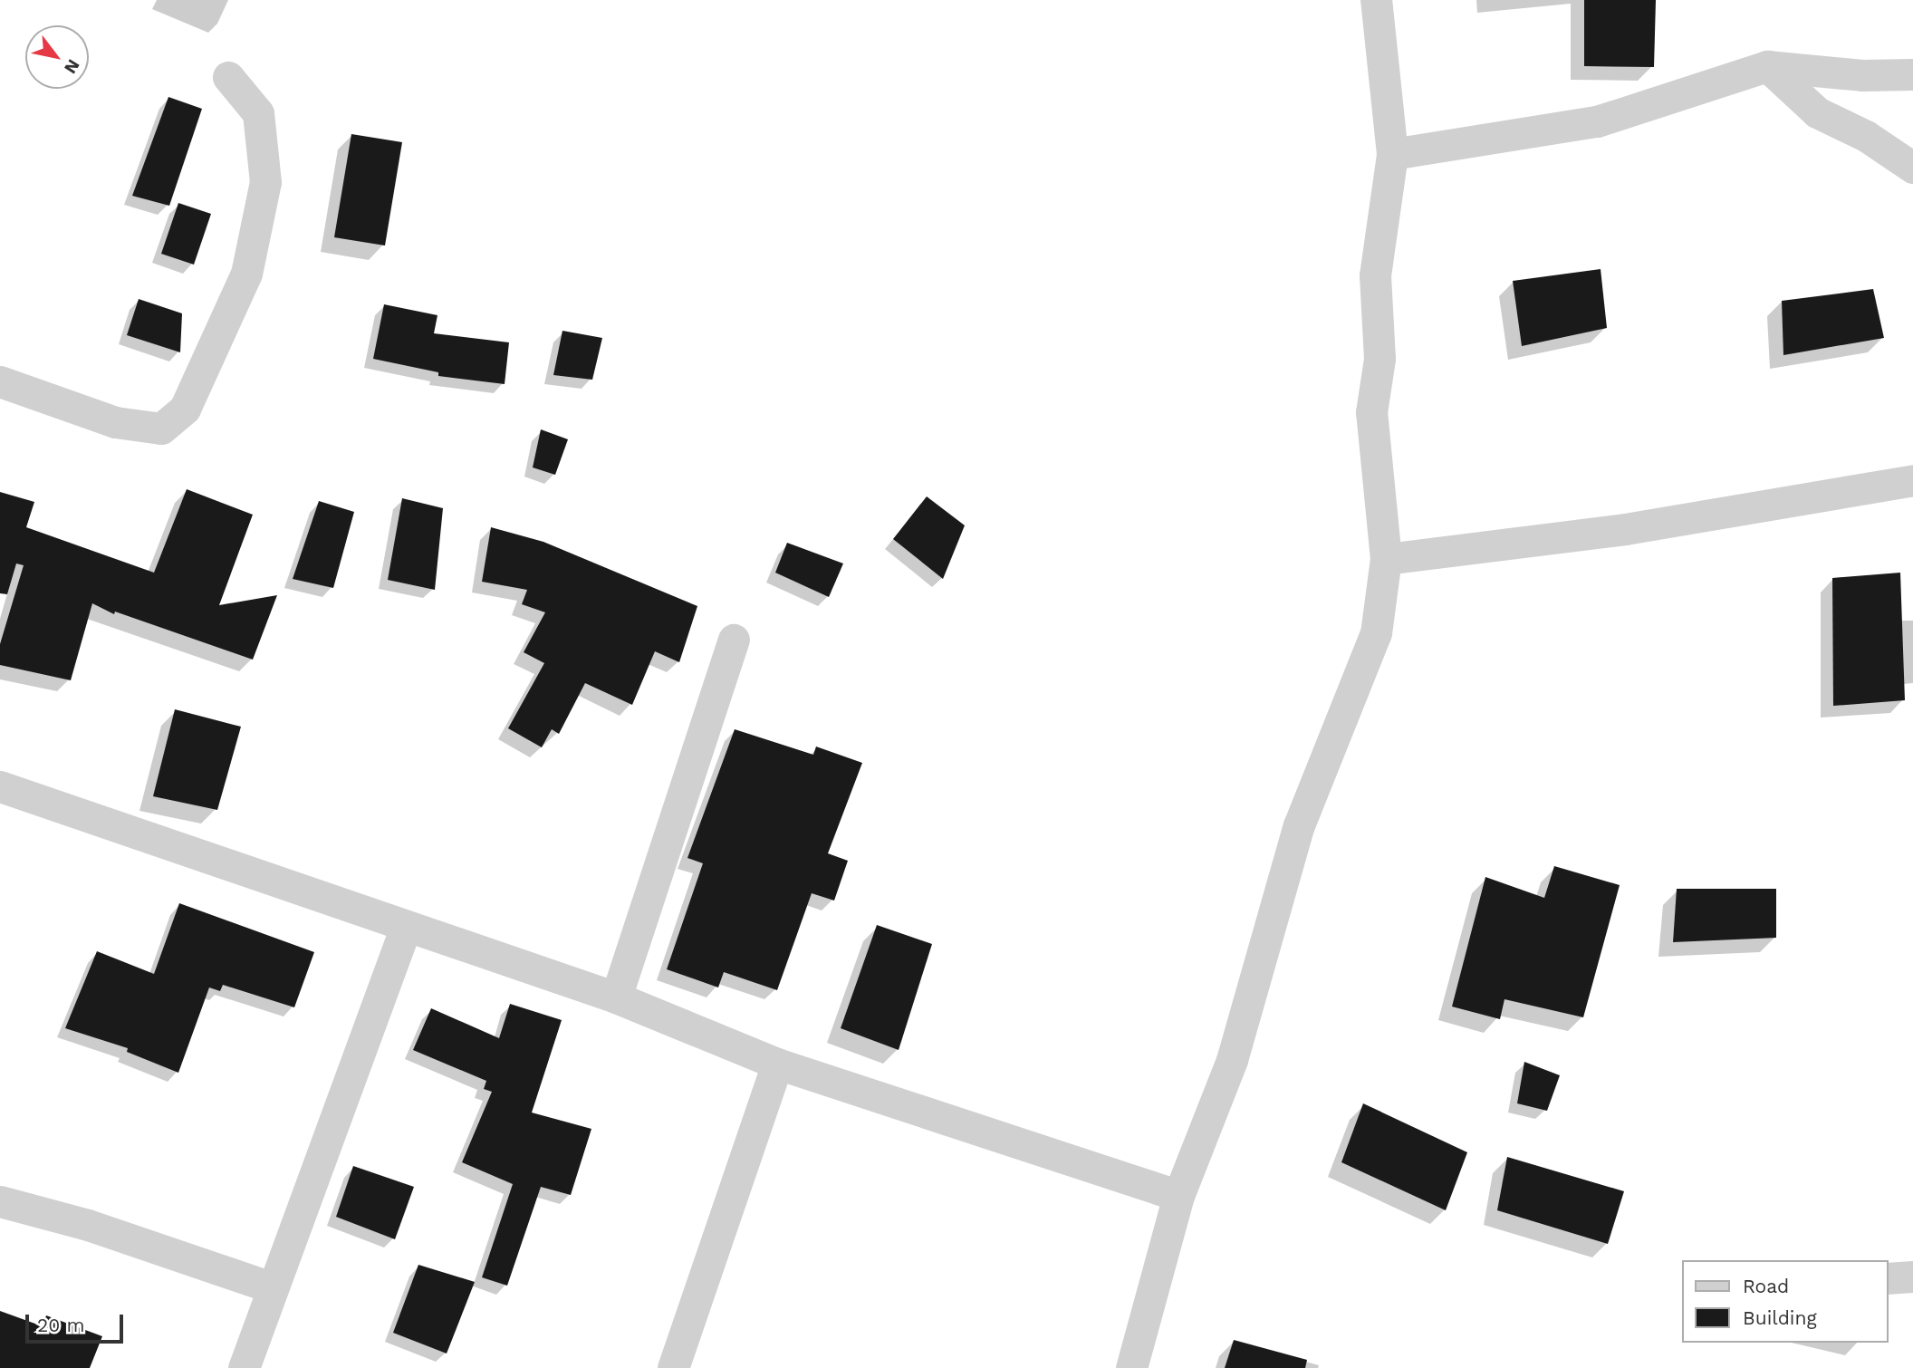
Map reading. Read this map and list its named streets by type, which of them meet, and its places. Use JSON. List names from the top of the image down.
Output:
{
  "legend": ["Road", "Building"],
  "scale_bar": "20 m",
  "north": "bottom right"
}
